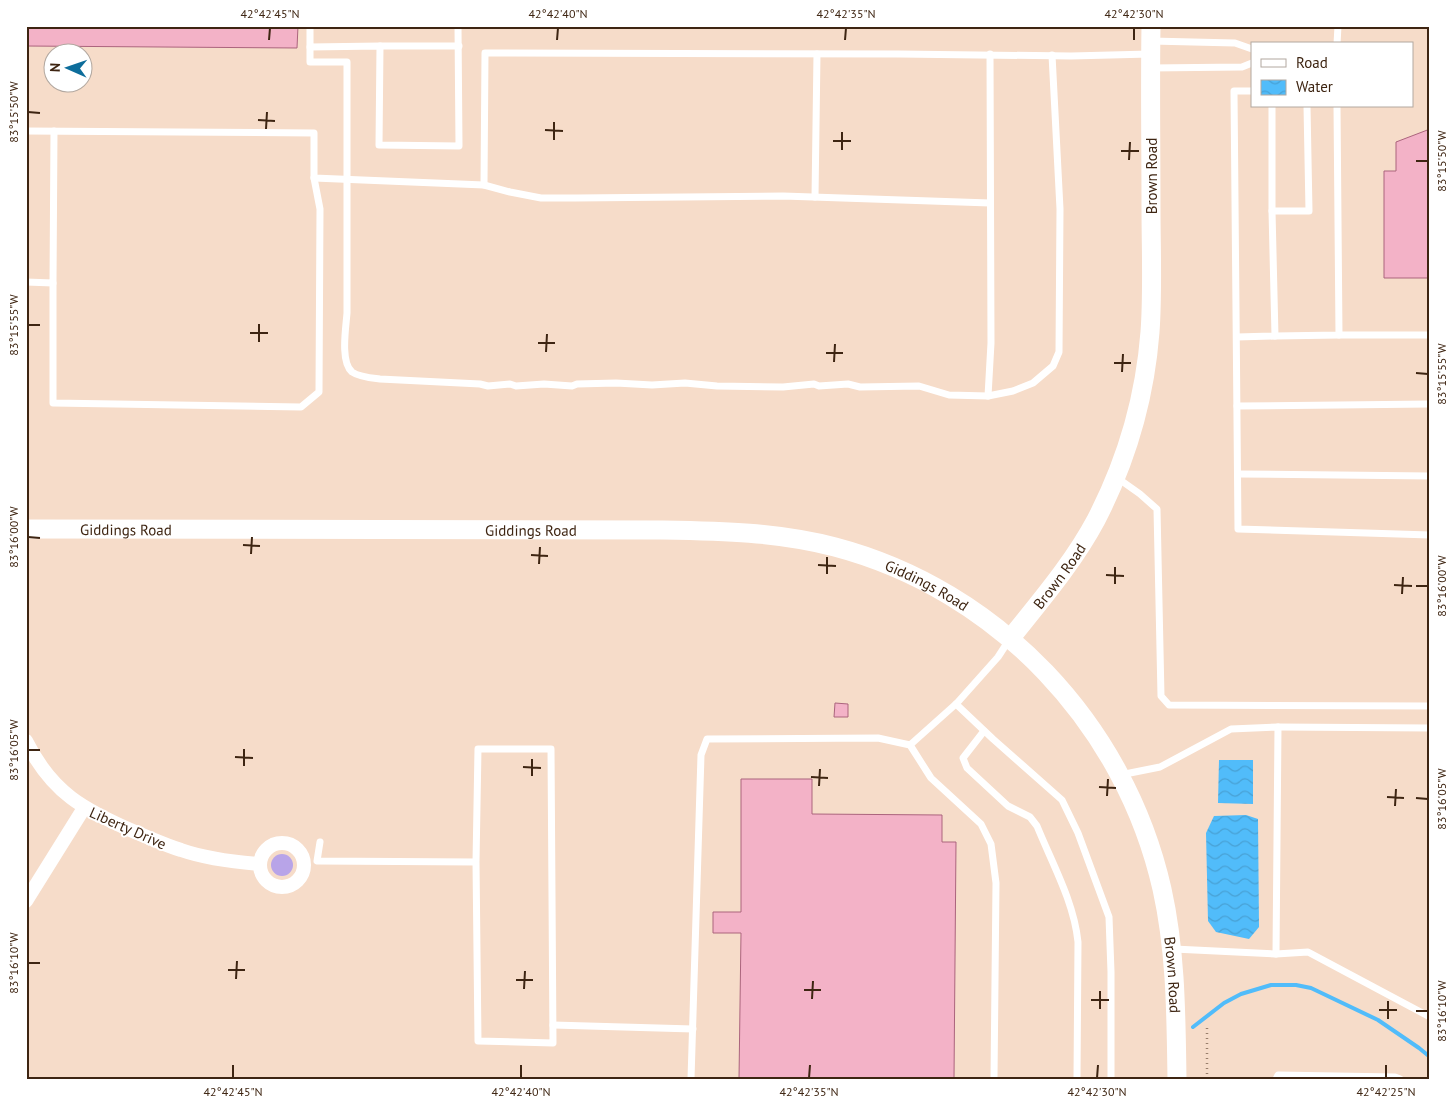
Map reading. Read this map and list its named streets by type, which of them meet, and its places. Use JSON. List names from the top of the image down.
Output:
{
  "streets": {
    "main road": ["Brown Road", "Giddings Road"],
    "street": ["Liberty Drive"]
  },
  "crossings": [
    ["Brown Road", "Giddings Road"]
  ],
  "legend": ["Road", "Water"],
  "north": "left",
  "coordinates": [
    "42°42'45\"N",
    "42°42'40\"N",
    "42°42'35\"N",
    "42°42'30\"N",
    "83°15'50\"W",
    "83°15'55\"W",
    "83°16'00\"W",
    "83°16'05\"W",
    "83°16'10\"W",
    "42°42'25\"N"
  ]
}
